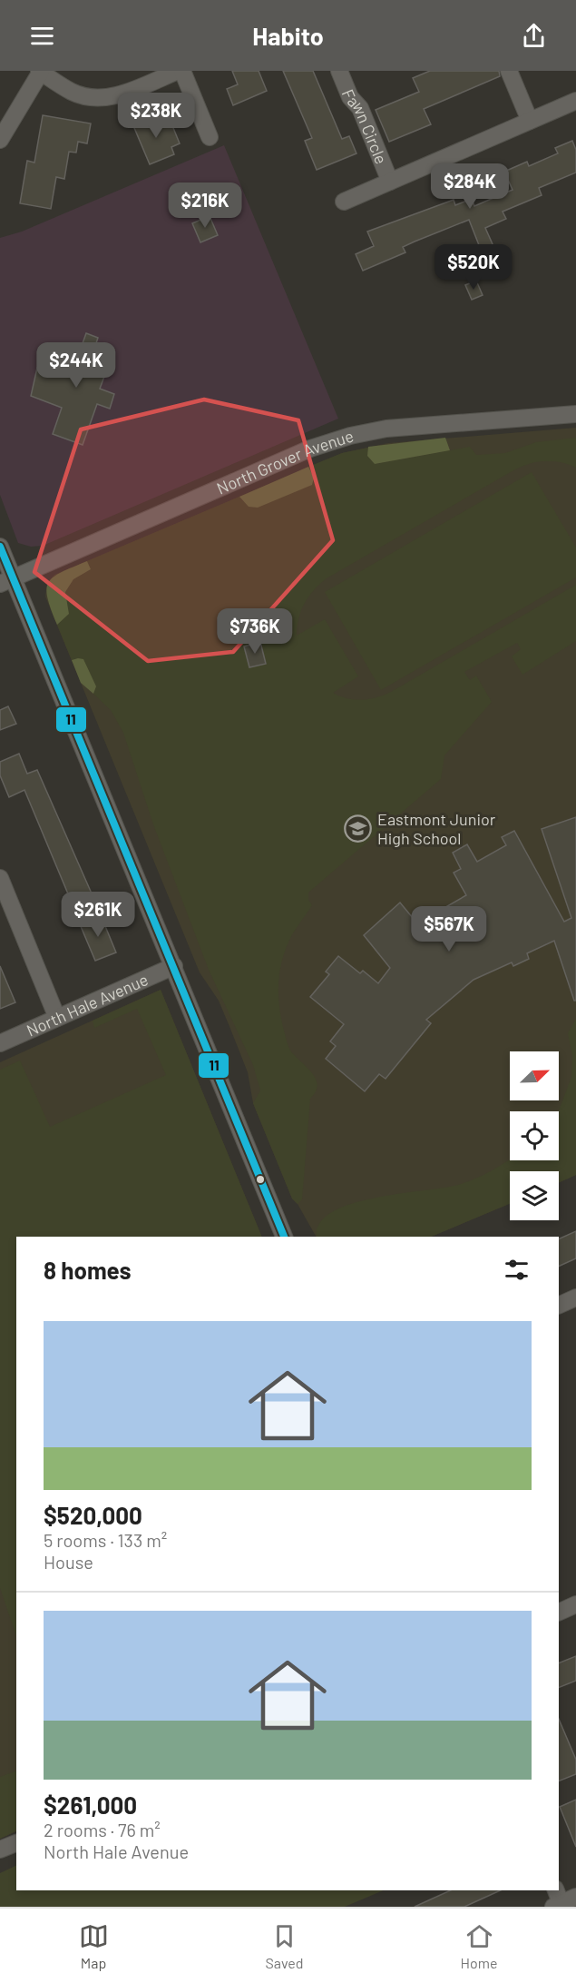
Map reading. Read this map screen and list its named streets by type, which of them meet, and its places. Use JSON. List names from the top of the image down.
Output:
{
  "streets": {
    "street": ["Fawn Circle", "North Grover Avenue", "North Hale Avenue"]
  },
  "places": {
    "school or university": ["Eastmont Junior High School"]
  },
  "lines": ["transit line 11"],
  "north": "top right",
  "page": {
    "header": "Habito",
    "price": [
      "$238K",
      "$284K",
      "$216K",
      "$520K",
      "$244K",
      "$736K",
      "$261K",
      "$567K"
    ],
    "heading": "8 homes",
    "list": [
      {
        "name": "$520,000",
        "note": "5 rooms · 133 m² · House"
      },
      {
        "name": "$261,000",
        "note": "2 rooms · 76 m² · North Hale Avenue"
      }
    ],
    "tabs": ["Map", "Saved", "Home"]
  }
}
